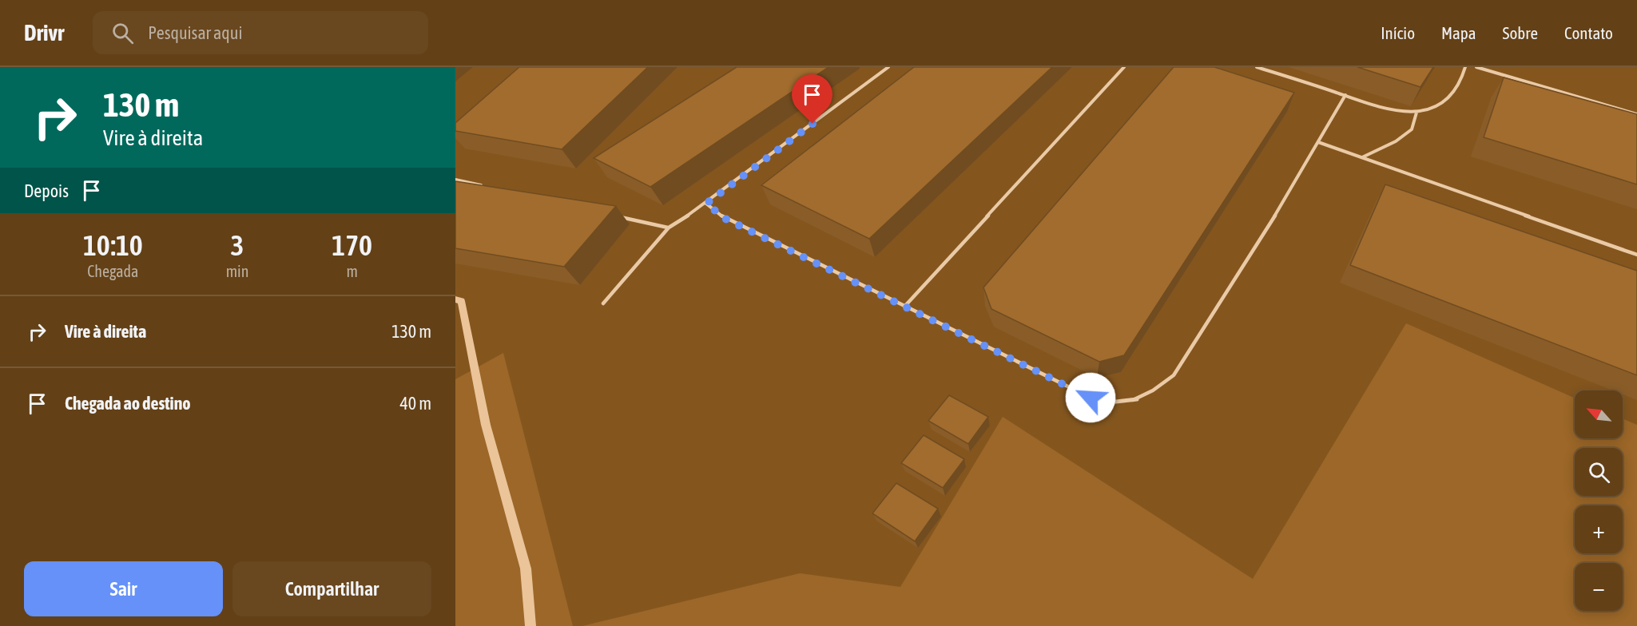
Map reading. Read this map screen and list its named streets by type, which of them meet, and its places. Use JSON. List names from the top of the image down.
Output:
{
  "north": "top left",
  "page": {
    "header": "Drivr",
    "search": "Pesquisar aqui",
    "nav": [
      "Início",
      "Mapa",
      "Sobre",
      "Contato"
    ],
    "turn": ["130 m", "Vire à direita"],
    "then": "Depois",
    "eta": [
      "10:10",
      "Chegada",
      "3",
      "min",
      "170",
      "m"
    ],
    "list": [
      {
        "name": "Vire à direita",
        "value": "130 m"
      },
      {
        "name": "Chegada ao destino",
        "value": "40 m"
      }
    ],
    "map_buttons": ["+", "−"],
    "buttons": ["Sair", "Compartilhar"]
  }
}
